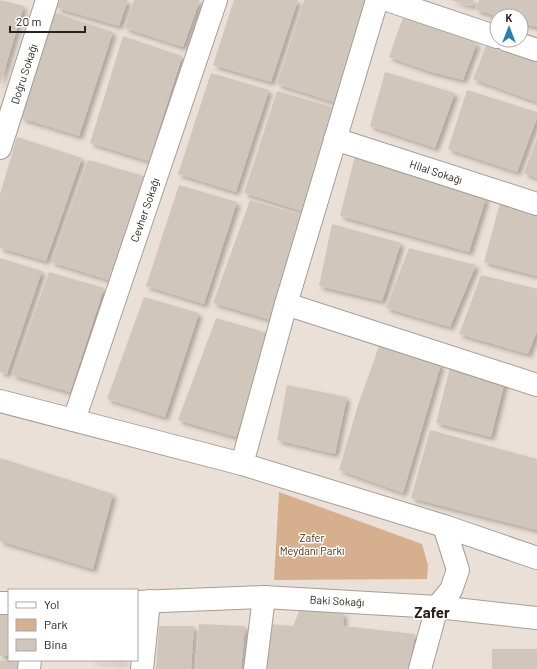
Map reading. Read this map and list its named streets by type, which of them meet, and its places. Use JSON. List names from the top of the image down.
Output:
{
  "streets": {
    "street": [
      "Doğru Sokağı",
      "Hilal Sokağı",
      "Cevher Sokağı",
      "Baki Sokağı"
    ]
  },
  "districts": ["Zafer"],
  "parks": ["Zafer Meydanı Parkı"],
  "legend": ["Yol", "Park", "Bina"],
  "scale_bar": "20 m",
  "north": "top"
}
